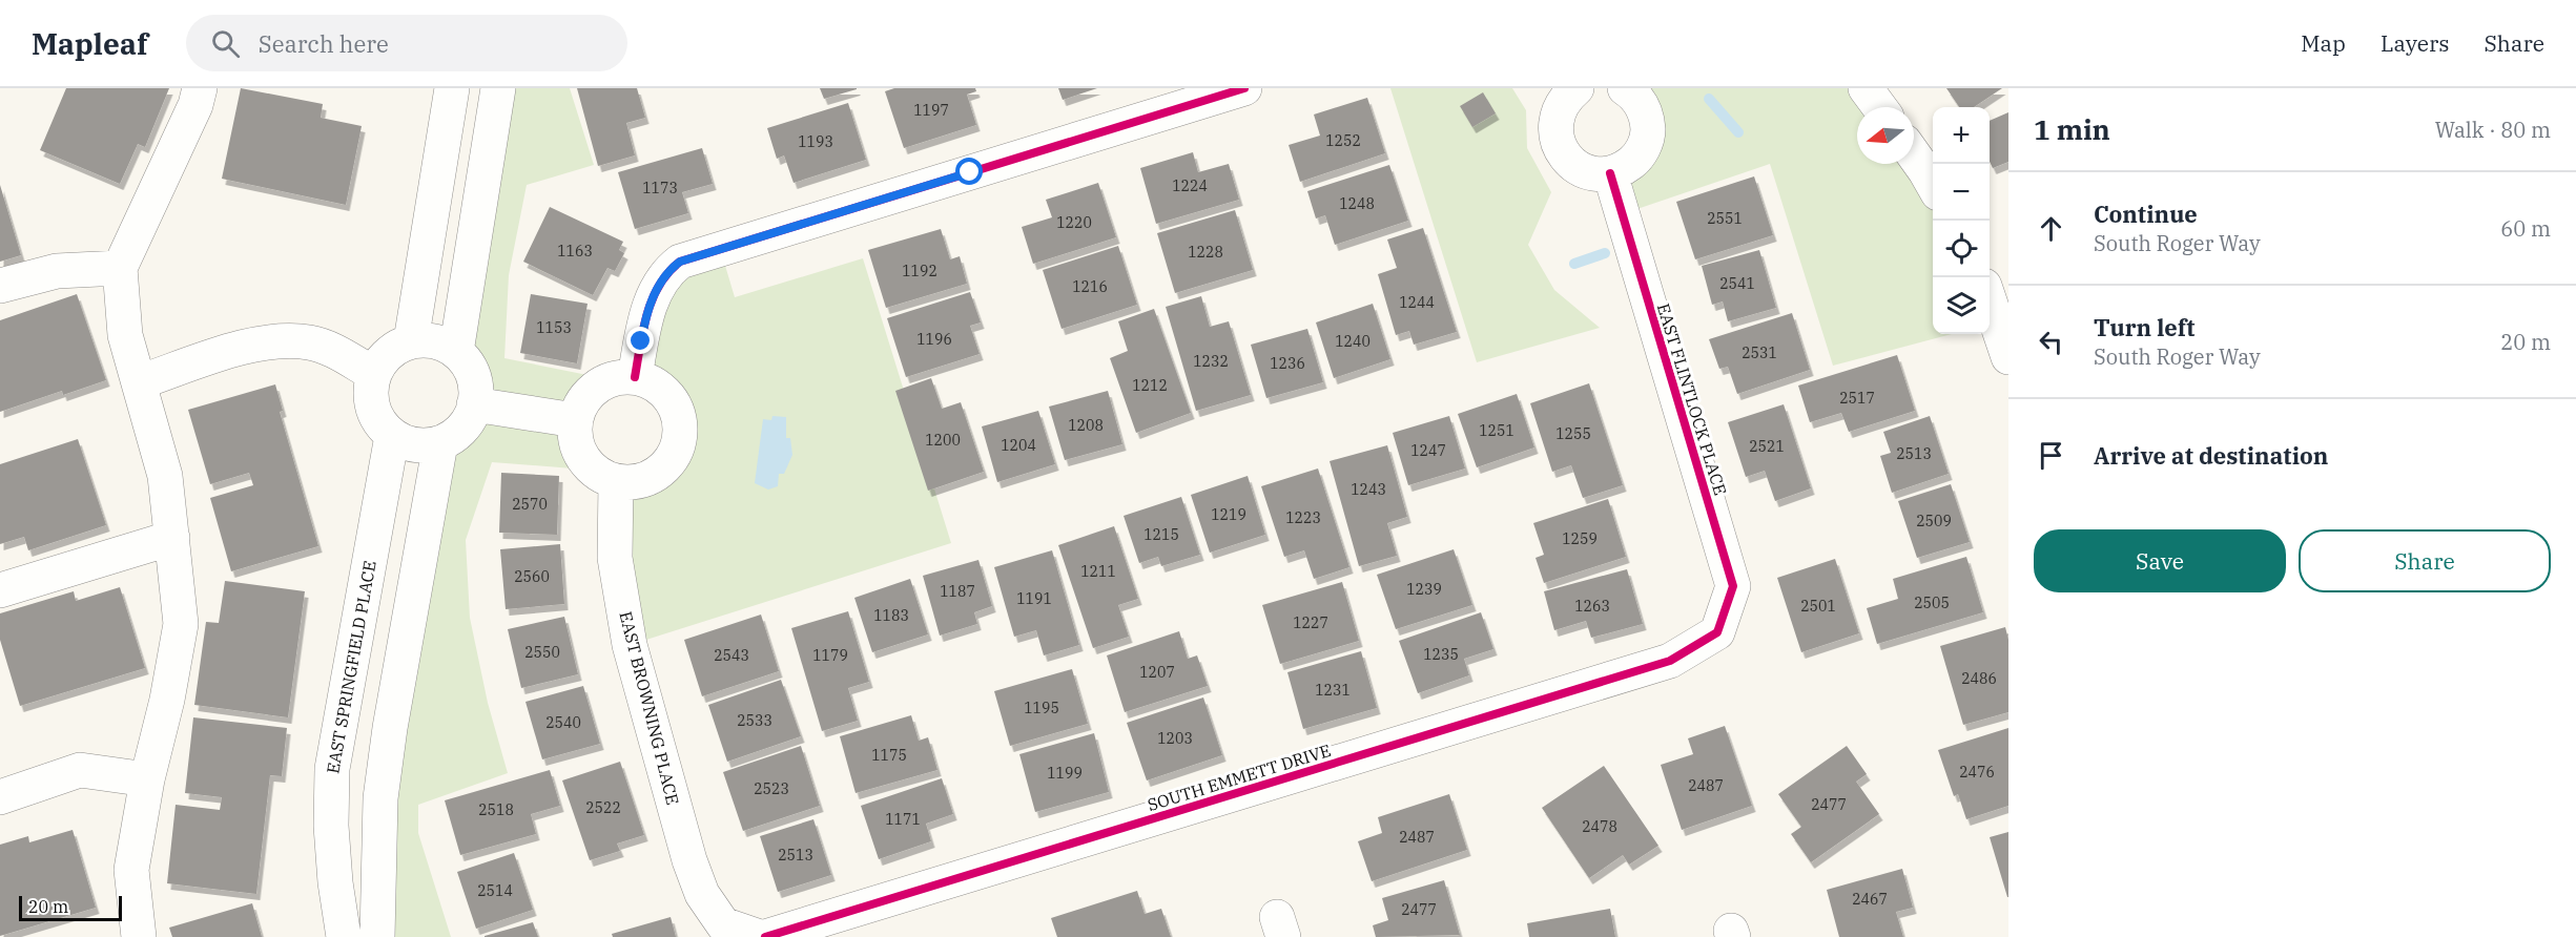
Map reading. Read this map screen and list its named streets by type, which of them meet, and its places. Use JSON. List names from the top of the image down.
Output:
{
  "streets": {
    "street": [
      "EAST FLINTLOCK PLACE",
      "EAST SPRINGFIELD PLACE",
      "EAST BROWNING PLACE",
      "SOUTH EMMETT DRIVE"
    ]
  },
  "crossings": [
    ["EAST FLINTLOCK PLACE", "SOUTH EMMETT DRIVE"]
  ],
  "house_numbers": [
    "1197",
    "1252",
    "1193",
    "1224",
    "1173",
    "1248",
    "2551",
    "1220",
    "1163",
    "1228",
    "1192",
    "2541",
    "1216",
    "1244",
    "1153",
    "1196",
    "1240",
    "2531",
    "1232",
    "1236",
    "1212",
    "2517",
    "1208",
    "1251",
    "1255",
    "1200",
    "1204",
    "2521",
    "1247",
    "2513",
    "1243",
    "2570",
    "1219",
    "1223",
    "2509",
    "1215",
    "1259",
    "1211",
    "2560",
    "1239",
    "1187",
    "1191",
    "2505",
    "1263",
    "2501",
    "1183",
    "1227",
    "2550",
    "1235",
    "2543",
    "1179",
    "1207",
    "2486",
    "1231",
    "1195",
    "2533",
    "2540",
    "1203",
    "1175",
    "2476",
    "1199",
    "2487",
    "2523",
    "2477",
    "2522",
    "2518",
    "1171",
    "2478",
    "2487",
    "2513",
    "2514",
    "2467",
    "2477"
  ],
  "scale_bar": "20 m",
  "north": "left",
  "page": {
    "header": "Mapleaf",
    "search": "Search here",
    "nav": ["Map", "Layers", "Share"],
    "heading": ["1 min", "Walk · 80 m"],
    "map_buttons": ["+", "−"],
    "list": [
      ["Continue", "South Roger Way", "60 m"],
      ["Turn left", "South Roger Way", "20 m"],
      "Arrive at destination"
    ],
    "buttons": ["Save", "Share"],
    "scale": "20 m"
  }
}
